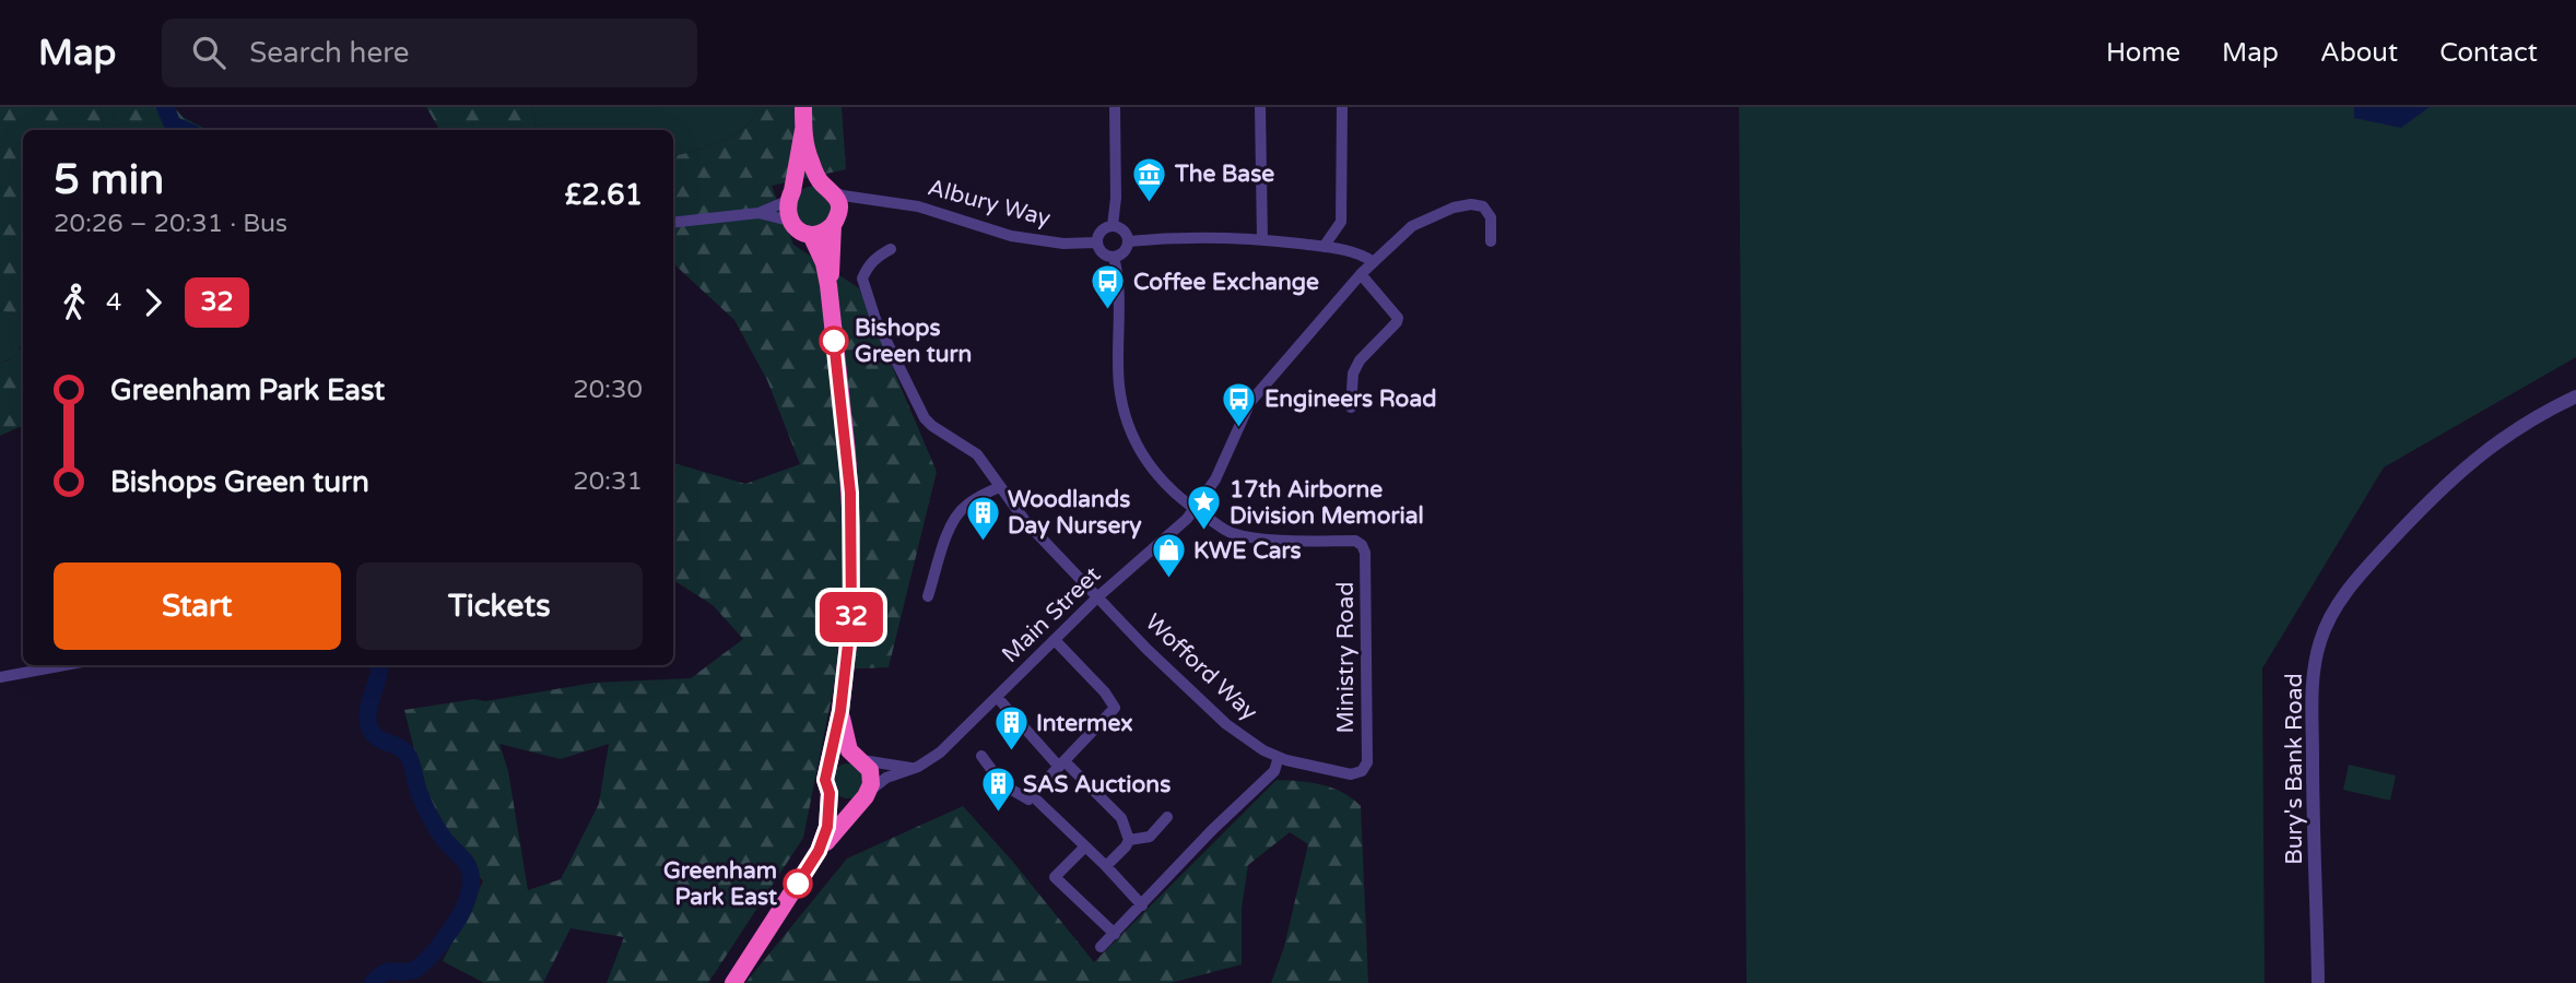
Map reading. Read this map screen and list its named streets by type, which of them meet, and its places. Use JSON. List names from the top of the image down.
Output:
{
  "streets": {
    "street": [
      "Albury Way",
      "Main Street",
      "Ministry Road",
      "Wofford Way",
      "Bury's Bank Road"
    ]
  },
  "crossings": [
    ["Main Street", "Ministry Road"],
    ["Main Street", "Wofford Way"],
    ["Ministry Road", "Wofford Way"]
  ],
  "places": {
    "museum": ["The Base"],
    "bus stop": ["Coffee Exchange", "Engineers Road"],
    "other": ["Bishops Green turn", "Greenham Park East"],
    "place": ["17th Airborne Division Memorial"],
    "building": ["Woodlands Day Nursery", "Intermex", "SAS Auctions"],
    "shop": ["KWE Cars"]
  },
  "lines": ["bus line 32"],
  "page": {
    "header": "Map",
    "search": "Search here",
    "nav": [
      "Home",
      "Map",
      "About",
      "Contact"
    ],
    "on_map": "32",
    "heading": ["5 min", "20:26 – 20:31 · Bus", "£2.61"],
    "legs": ["4", "32"],
    "list": [
      {
        "name": "Greenham Park East",
        "value": "20:30"
      },
      {
        "name": "Bishops Green turn",
        "value": "20:31"
      }
    ],
    "buttons": ["Start", "Tickets"]
  }
}
